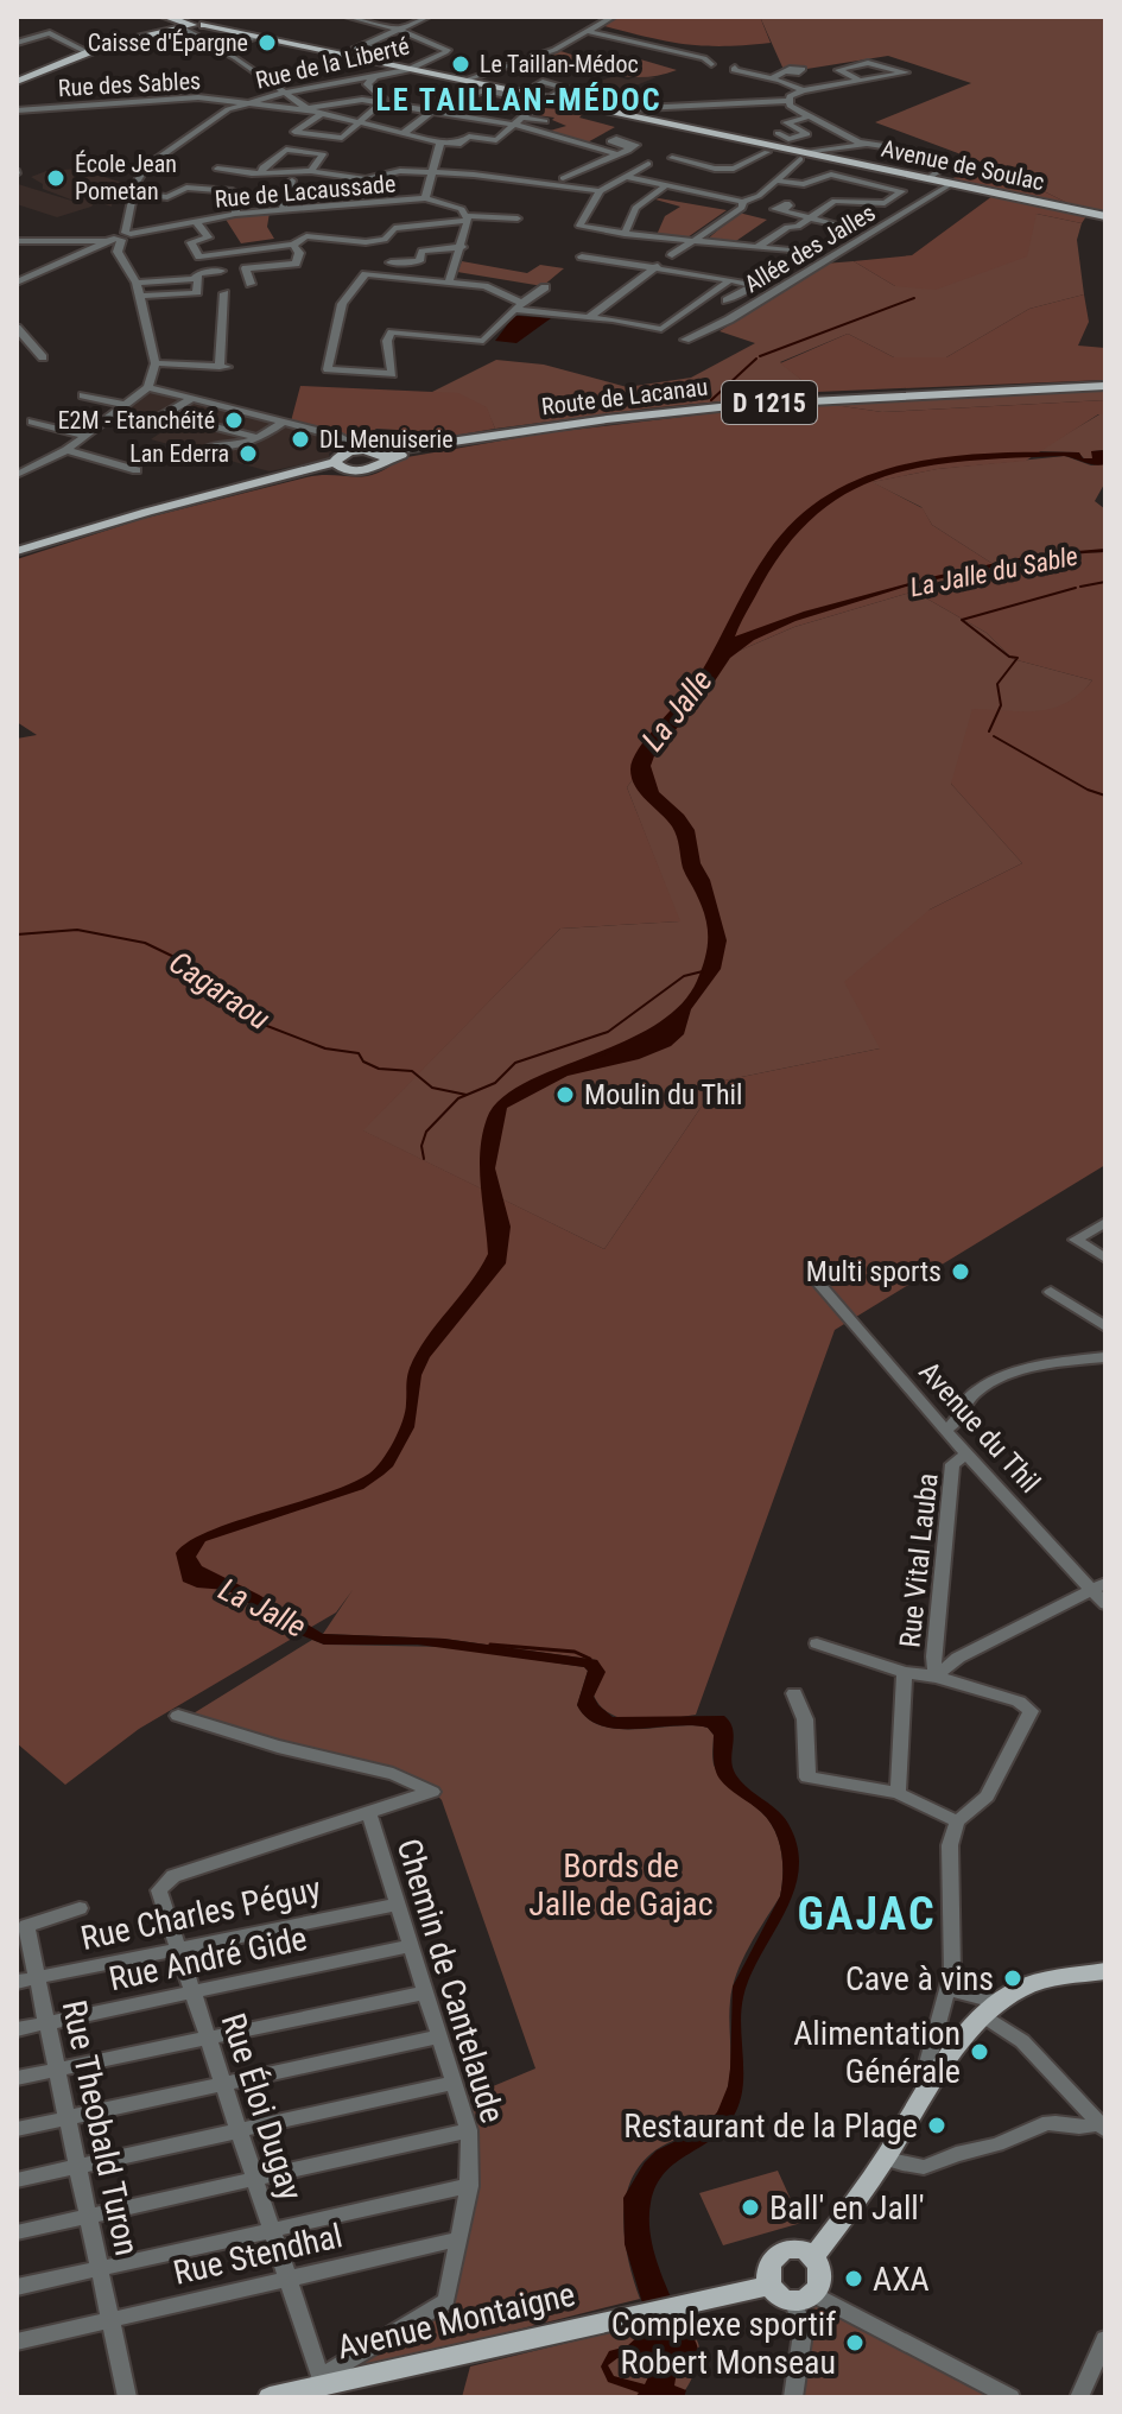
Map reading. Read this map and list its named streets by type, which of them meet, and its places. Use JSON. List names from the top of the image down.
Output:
{
  "streets": {
    "main road": [
      "Avenue de Soulac",
      "Route de Lacanau",
      "D 1215",
      "Avenue Montaigne"
    ],
    "street": [
      "Rue de la Liberté",
      "Rue des Sables",
      "Rue de Lacaussade",
      "Allée des Jalles",
      "Avenue du Thil",
      "Rue Vital Lauba",
      "Rue Charles Péguy",
      "Rue André Gide",
      "Chemin de Cantelaude",
      "Rue Éloi Dugay",
      "Rue Theobald Turon",
      "Rue Stendhal"
    ]
  },
  "crossings": [
    ["Rue de la Liberté", "Rue des Sables"],
    ["Rue de la Liberté", "Avenue de Soulac"],
    ["Rue de la Liberté", "Rue de Lacaussade"],
    ["Avenue de Soulac", "Allée des Jalles"],
    ["Avenue du Thil", "Rue Vital Lauba"],
    ["Rue Charles Péguy", "Chemin de Cantelaude"],
    ["Rue Charles Péguy", "Rue Éloi Dugay"],
    ["Rue Charles Péguy", "Rue Theobald Turon"],
    ["Rue André Gide", "Chemin de Cantelaude"],
    ["Rue André Gide", "Rue Éloi Dugay"],
    ["Rue André Gide", "Rue Theobald Turon"],
    ["Chemin de Cantelaude", "Rue Éloi Dugay"],
    ["Chemin de Cantelaude", "Rue Stendhal"],
    ["Chemin de Cantelaude", "Avenue Montaigne"],
    ["Rue Éloi Dugay", "Rue Stendhal"],
    ["Rue Éloi Dugay", "Avenue Montaigne"],
    ["Rue Theobald Turon", "Rue Stendhal"]
  ],
  "districts": ["LE TAILLAN-MÉDOC", "GAJAC"],
  "water": ["La Jalle du Sable", "La Jalle", "Cagaraou"],
  "parks": ["Bords de Jalle de Gajac"],
  "places": [
    "Caisse d'Épargne",
    "Le Taillan-Médoc",
    "École Jean Pometan",
    "E2M - Etanchéité",
    "DL Menuiserie",
    "Lan Ederra",
    "Moulin du Thil",
    "Multi sports",
    "Cave à vins",
    "Alimentation Générale",
    "Restaurant de la Plage",
    "Ball' en Jall'",
    "AXA",
    "Complexe sportif Robert Monseau"
  ]
}
